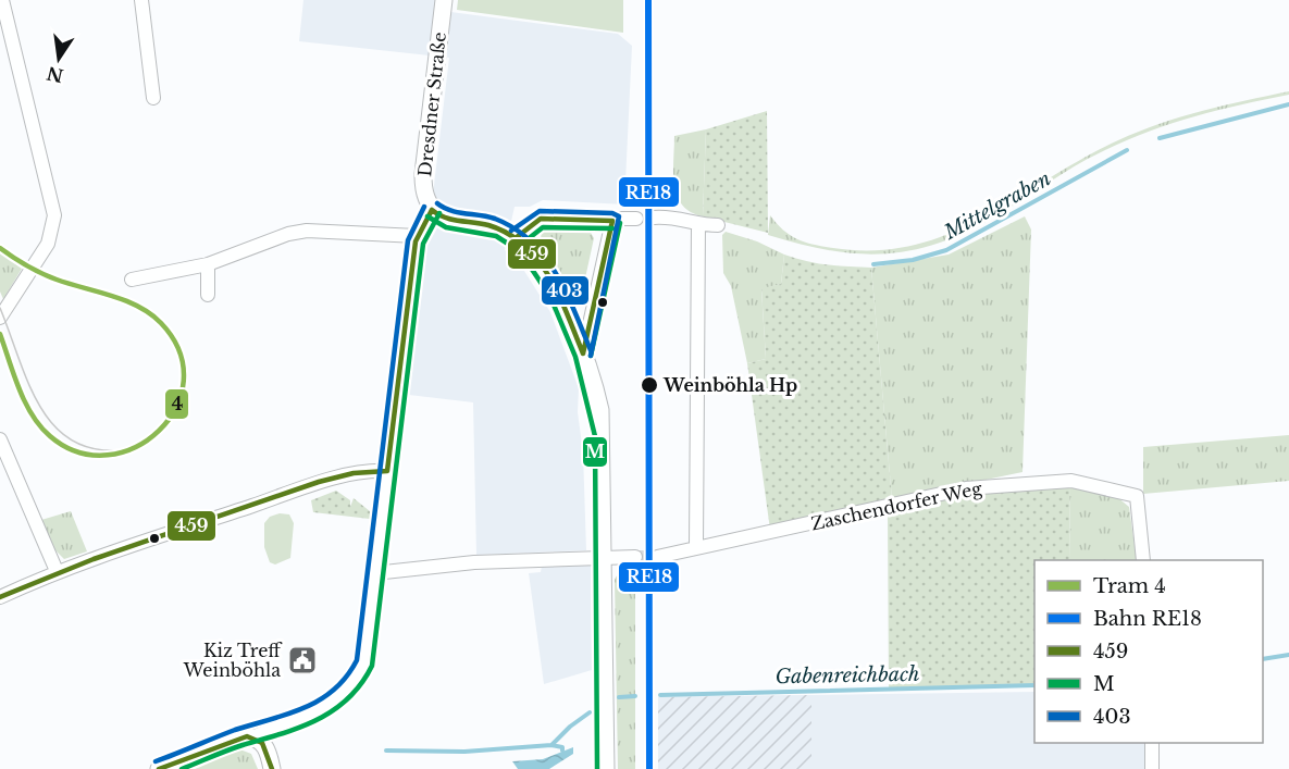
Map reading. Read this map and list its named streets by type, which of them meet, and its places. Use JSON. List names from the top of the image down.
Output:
{
  "streets": {
    "main road": ["Dresdner Straße"],
    "street": ["Zaschendorfer Weg"]
  },
  "water": ["Mittelgraben", "Gabenreichbach"],
  "places": {
    "other": ["Weinböhla Hp"],
    "public building": ["Kiz Treff Weinböhla"]
  },
  "lines": [
    "rail line RE18",
    "transit line 403",
    "transit line 459",
    "transit line M",
    "tram line 4"
  ],
  "legend": [
    "Tram 4",
    "Bahn RE18",
    "459",
    "M",
    "403"
  ],
  "north": "bottom"
}
